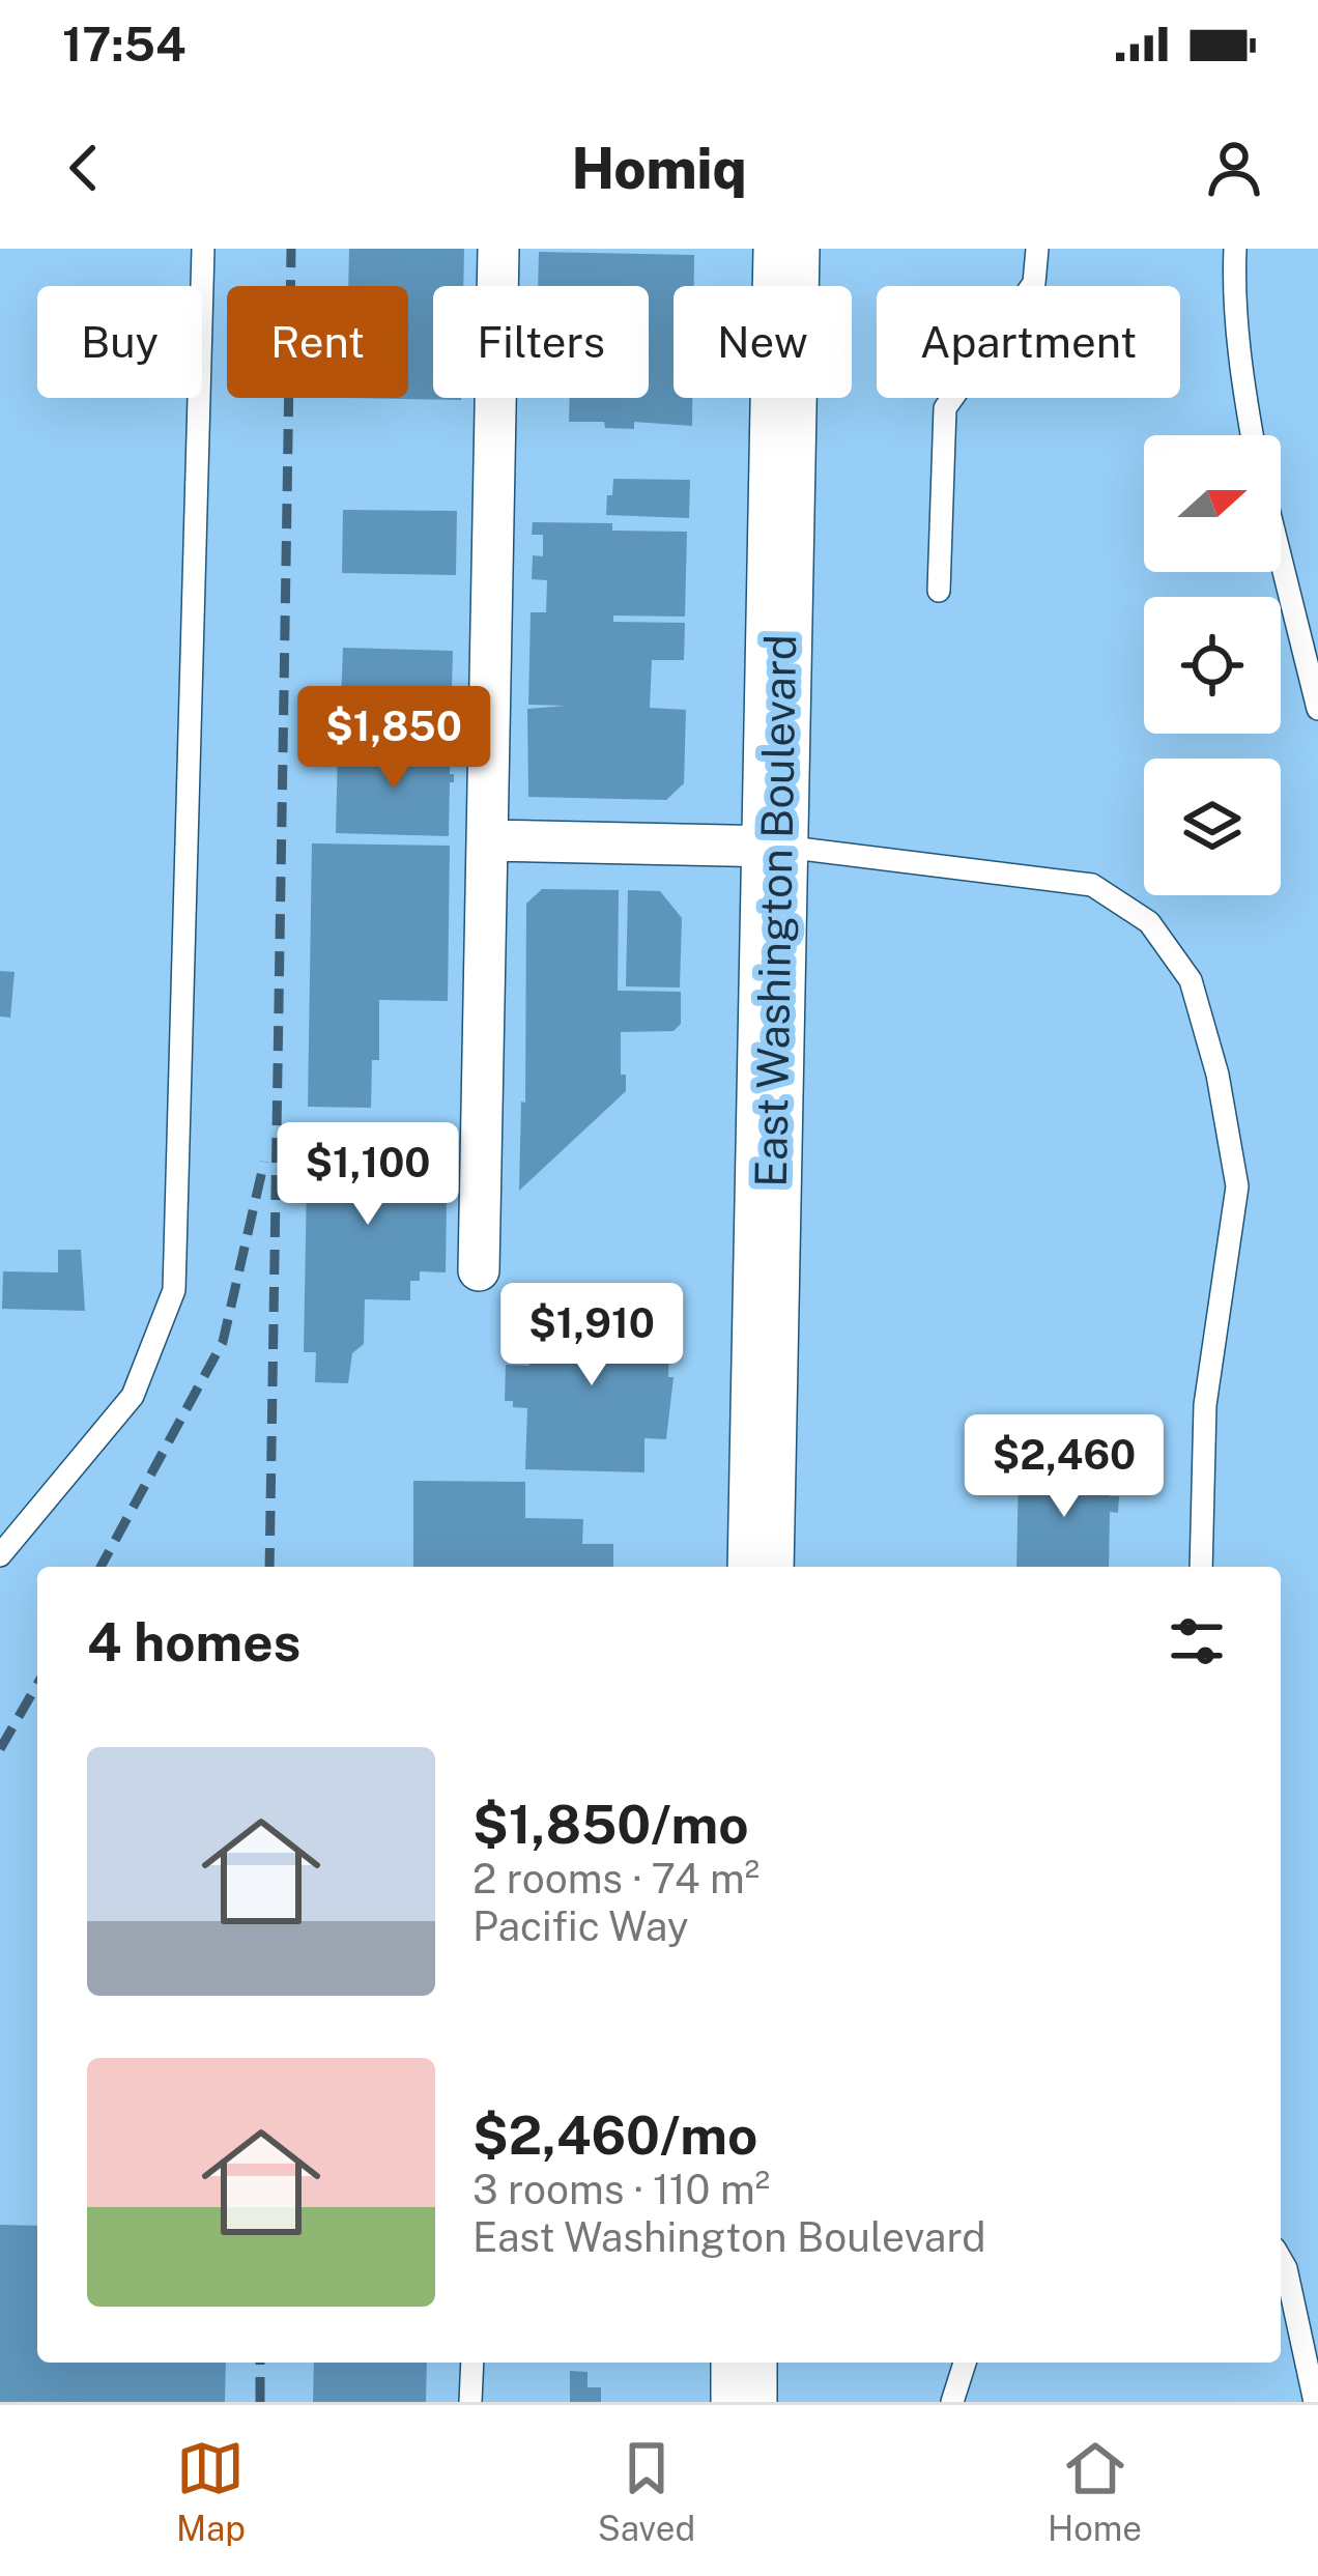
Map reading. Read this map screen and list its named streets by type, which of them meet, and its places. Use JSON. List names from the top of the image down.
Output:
{
  "streets": {
    "main road": ["East Washington Boulevard"]
  },
  "north": "right",
  "page": {
    "status": "17:54",
    "header": "Homiq",
    "chip": [
      "Buy",
      "Rent",
      "Filters",
      "New",
      "Apartment"
    ],
    "price": [
      "$1,850",
      "$1,100",
      "$1,910",
      "$2,460"
    ],
    "heading": "4 homes",
    "list": [
      {
        "name": "$1,850/mo",
        "note": "2 rooms · 74 m² · Pacific Way"
      },
      {
        "name": "$2,460/mo",
        "note": "3 rooms · 110 m² · East Washington Boulevard"
      }
    ],
    "tabs": ["Map", "Saved", "Home"]
  }
}
